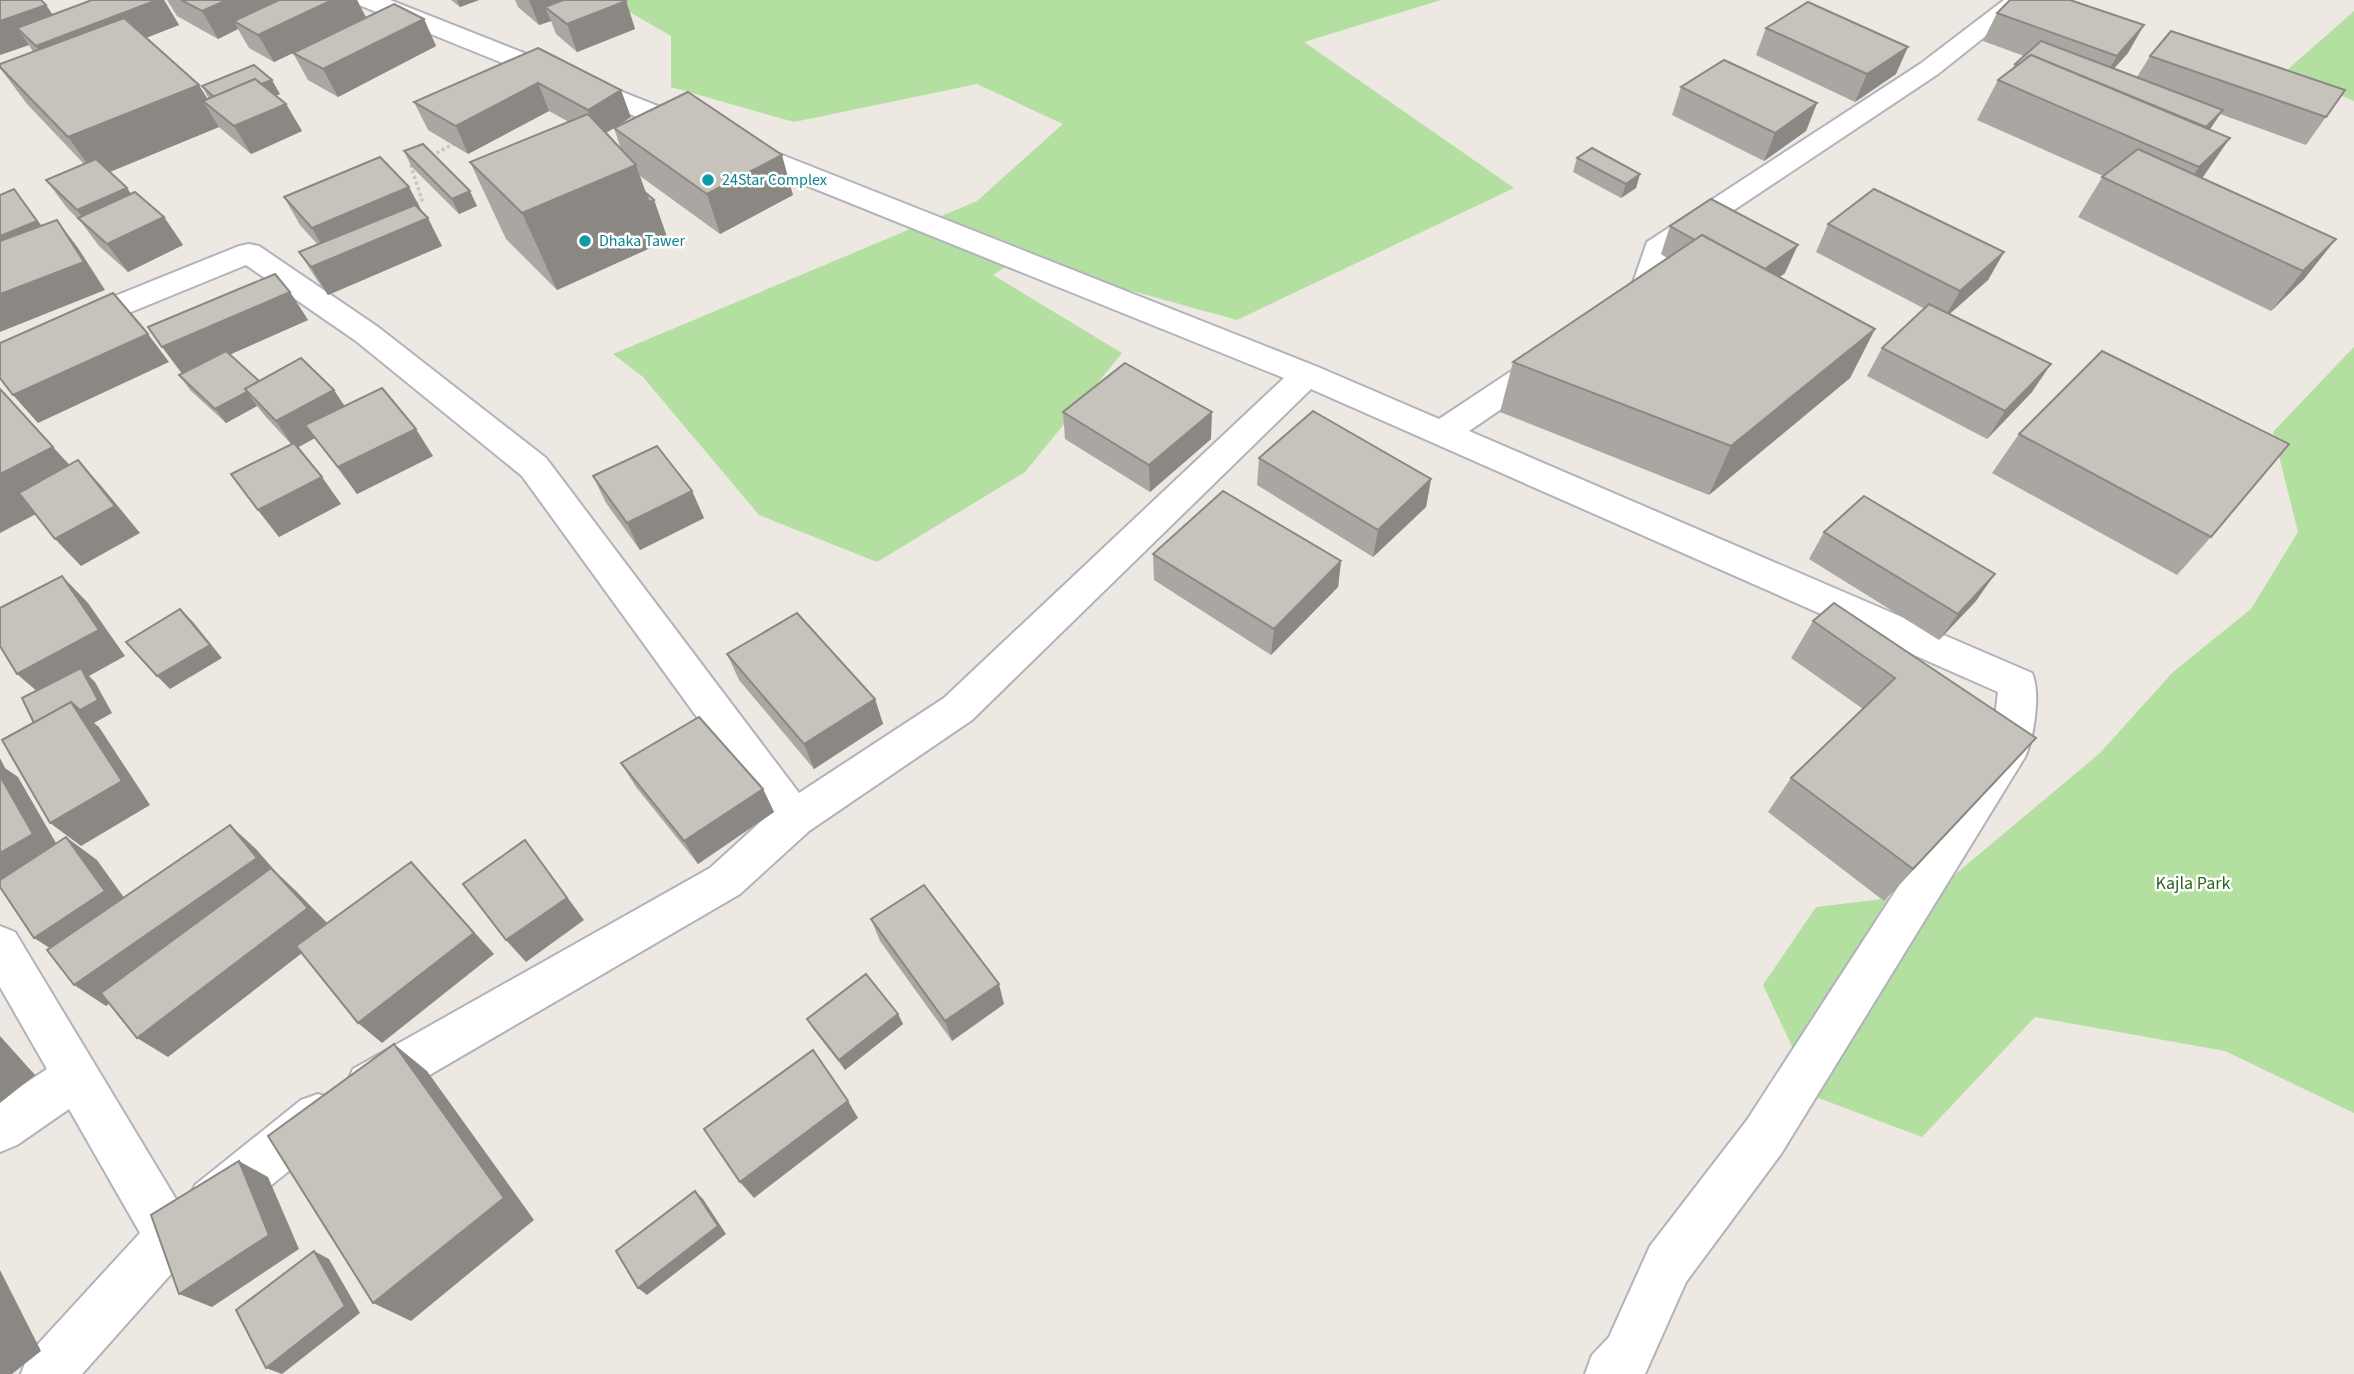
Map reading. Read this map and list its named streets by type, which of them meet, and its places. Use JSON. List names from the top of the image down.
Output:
{
  "parks": ["Kajla Park"],
  "places": ["24Star Complex", "Dhaka Tawer"]
}
